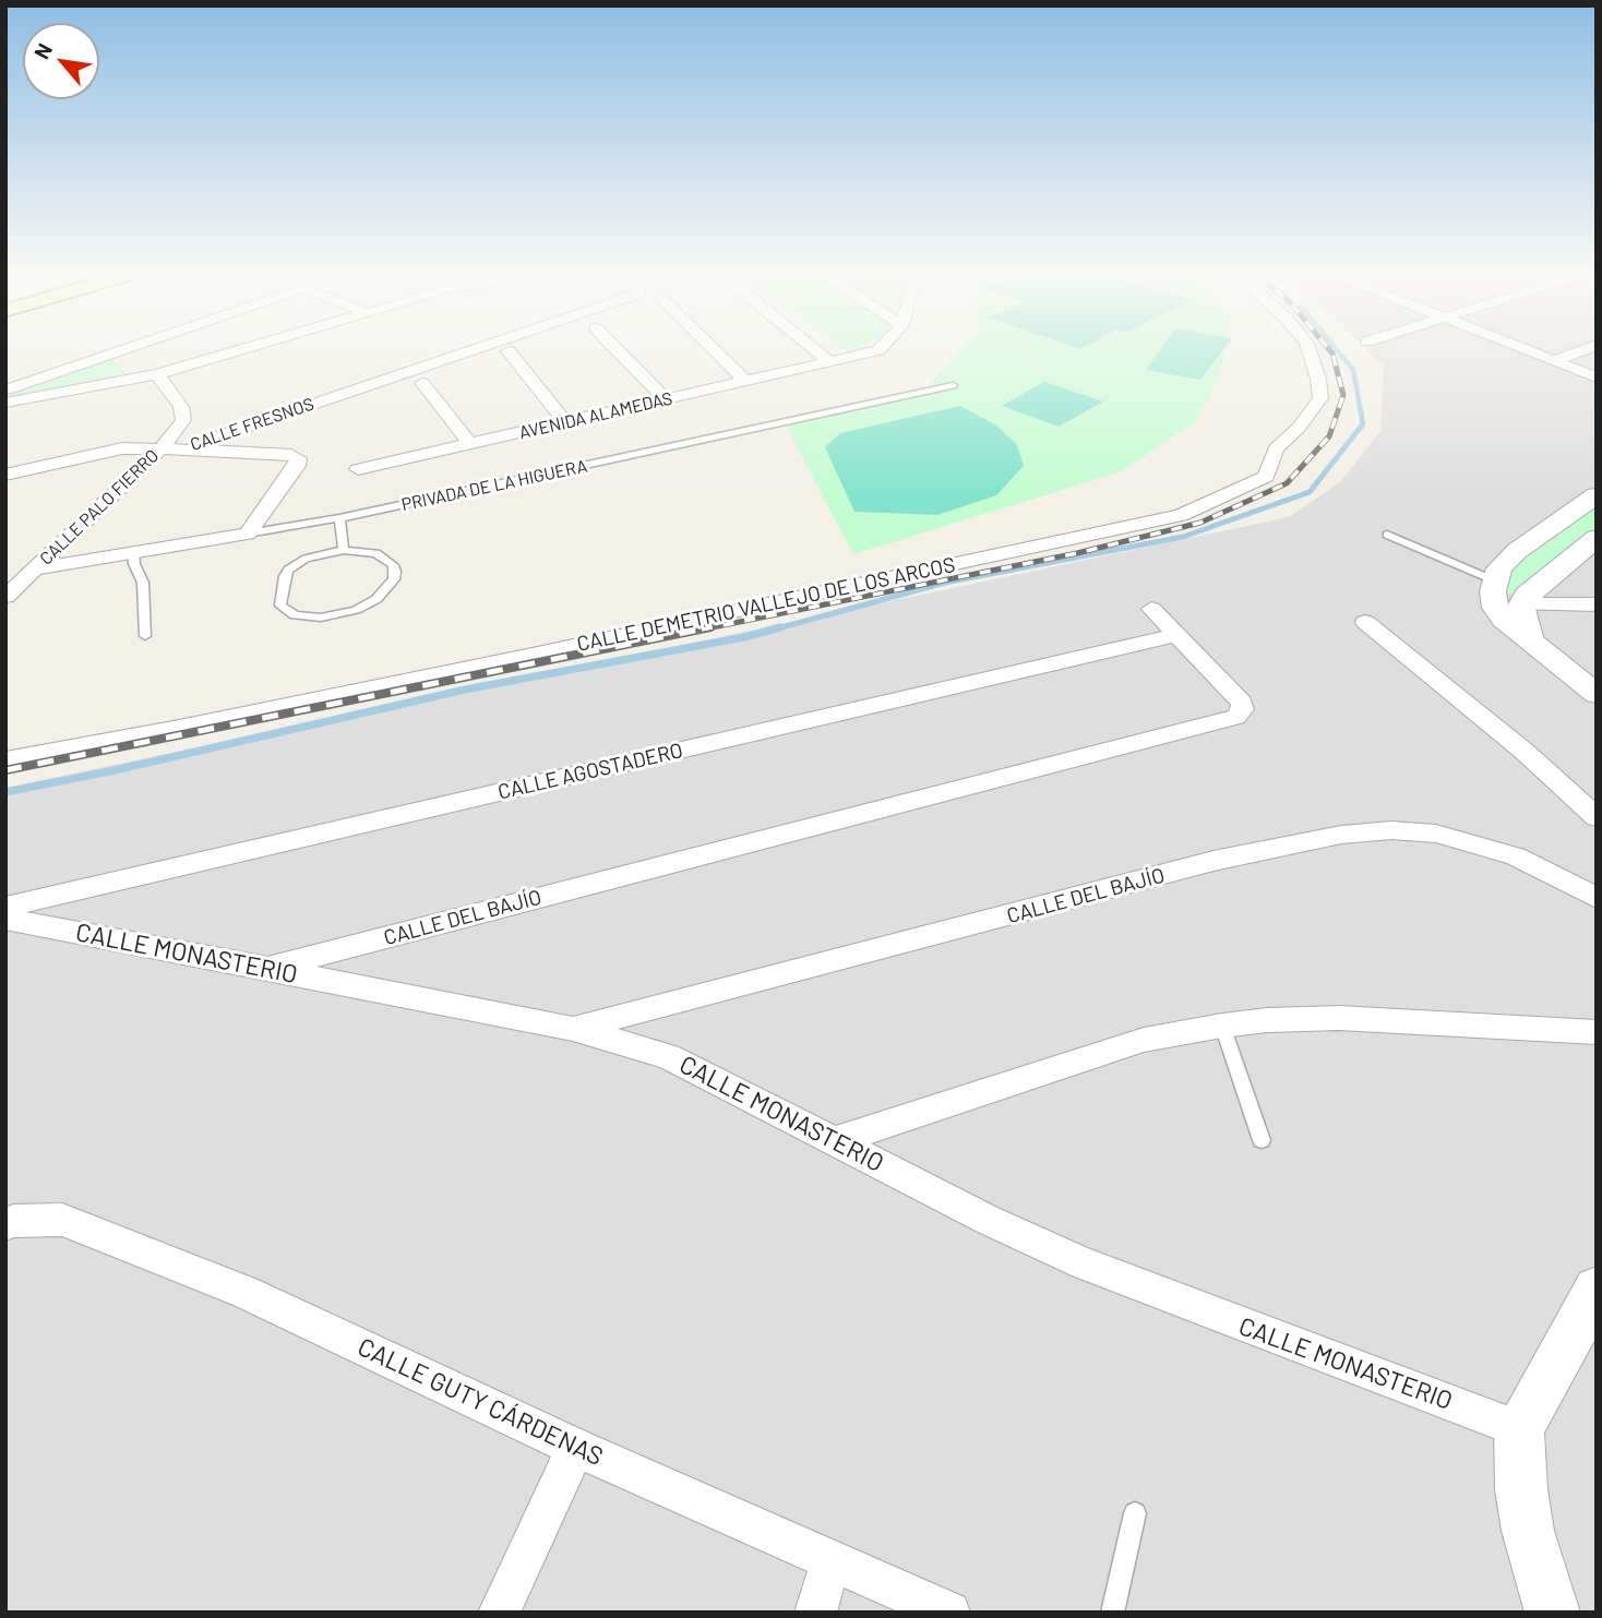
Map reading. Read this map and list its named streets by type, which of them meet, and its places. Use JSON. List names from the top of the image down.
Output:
{
  "streets": {
    "street": [
      "AVENIDA ALAMEDAS",
      "CALLE FRESNOS",
      "PRIVADA DE LA HIGUERA",
      "CALLE PALO FIERRO",
      "CALLE DEMETRIO VALLEJO DE LOS ARCOS",
      "CALLE AGOSTADERO",
      "CALLE DEL BAJÍO",
      "CALLE MONASTERIO",
      "CALLE GUTY CÁRDENAS"
    ]
  },
  "crossings": [
    ["PRIVADA DE LA HIGUERA", "CALLE PALO FIERRO"],
    ["CALLE AGOSTADERO", "CALLE DEL BAJÍO"],
    ["CALLE DEL BAJÍO", "CALLE MONASTERIO"]
  ],
  "north": "top left"
}
